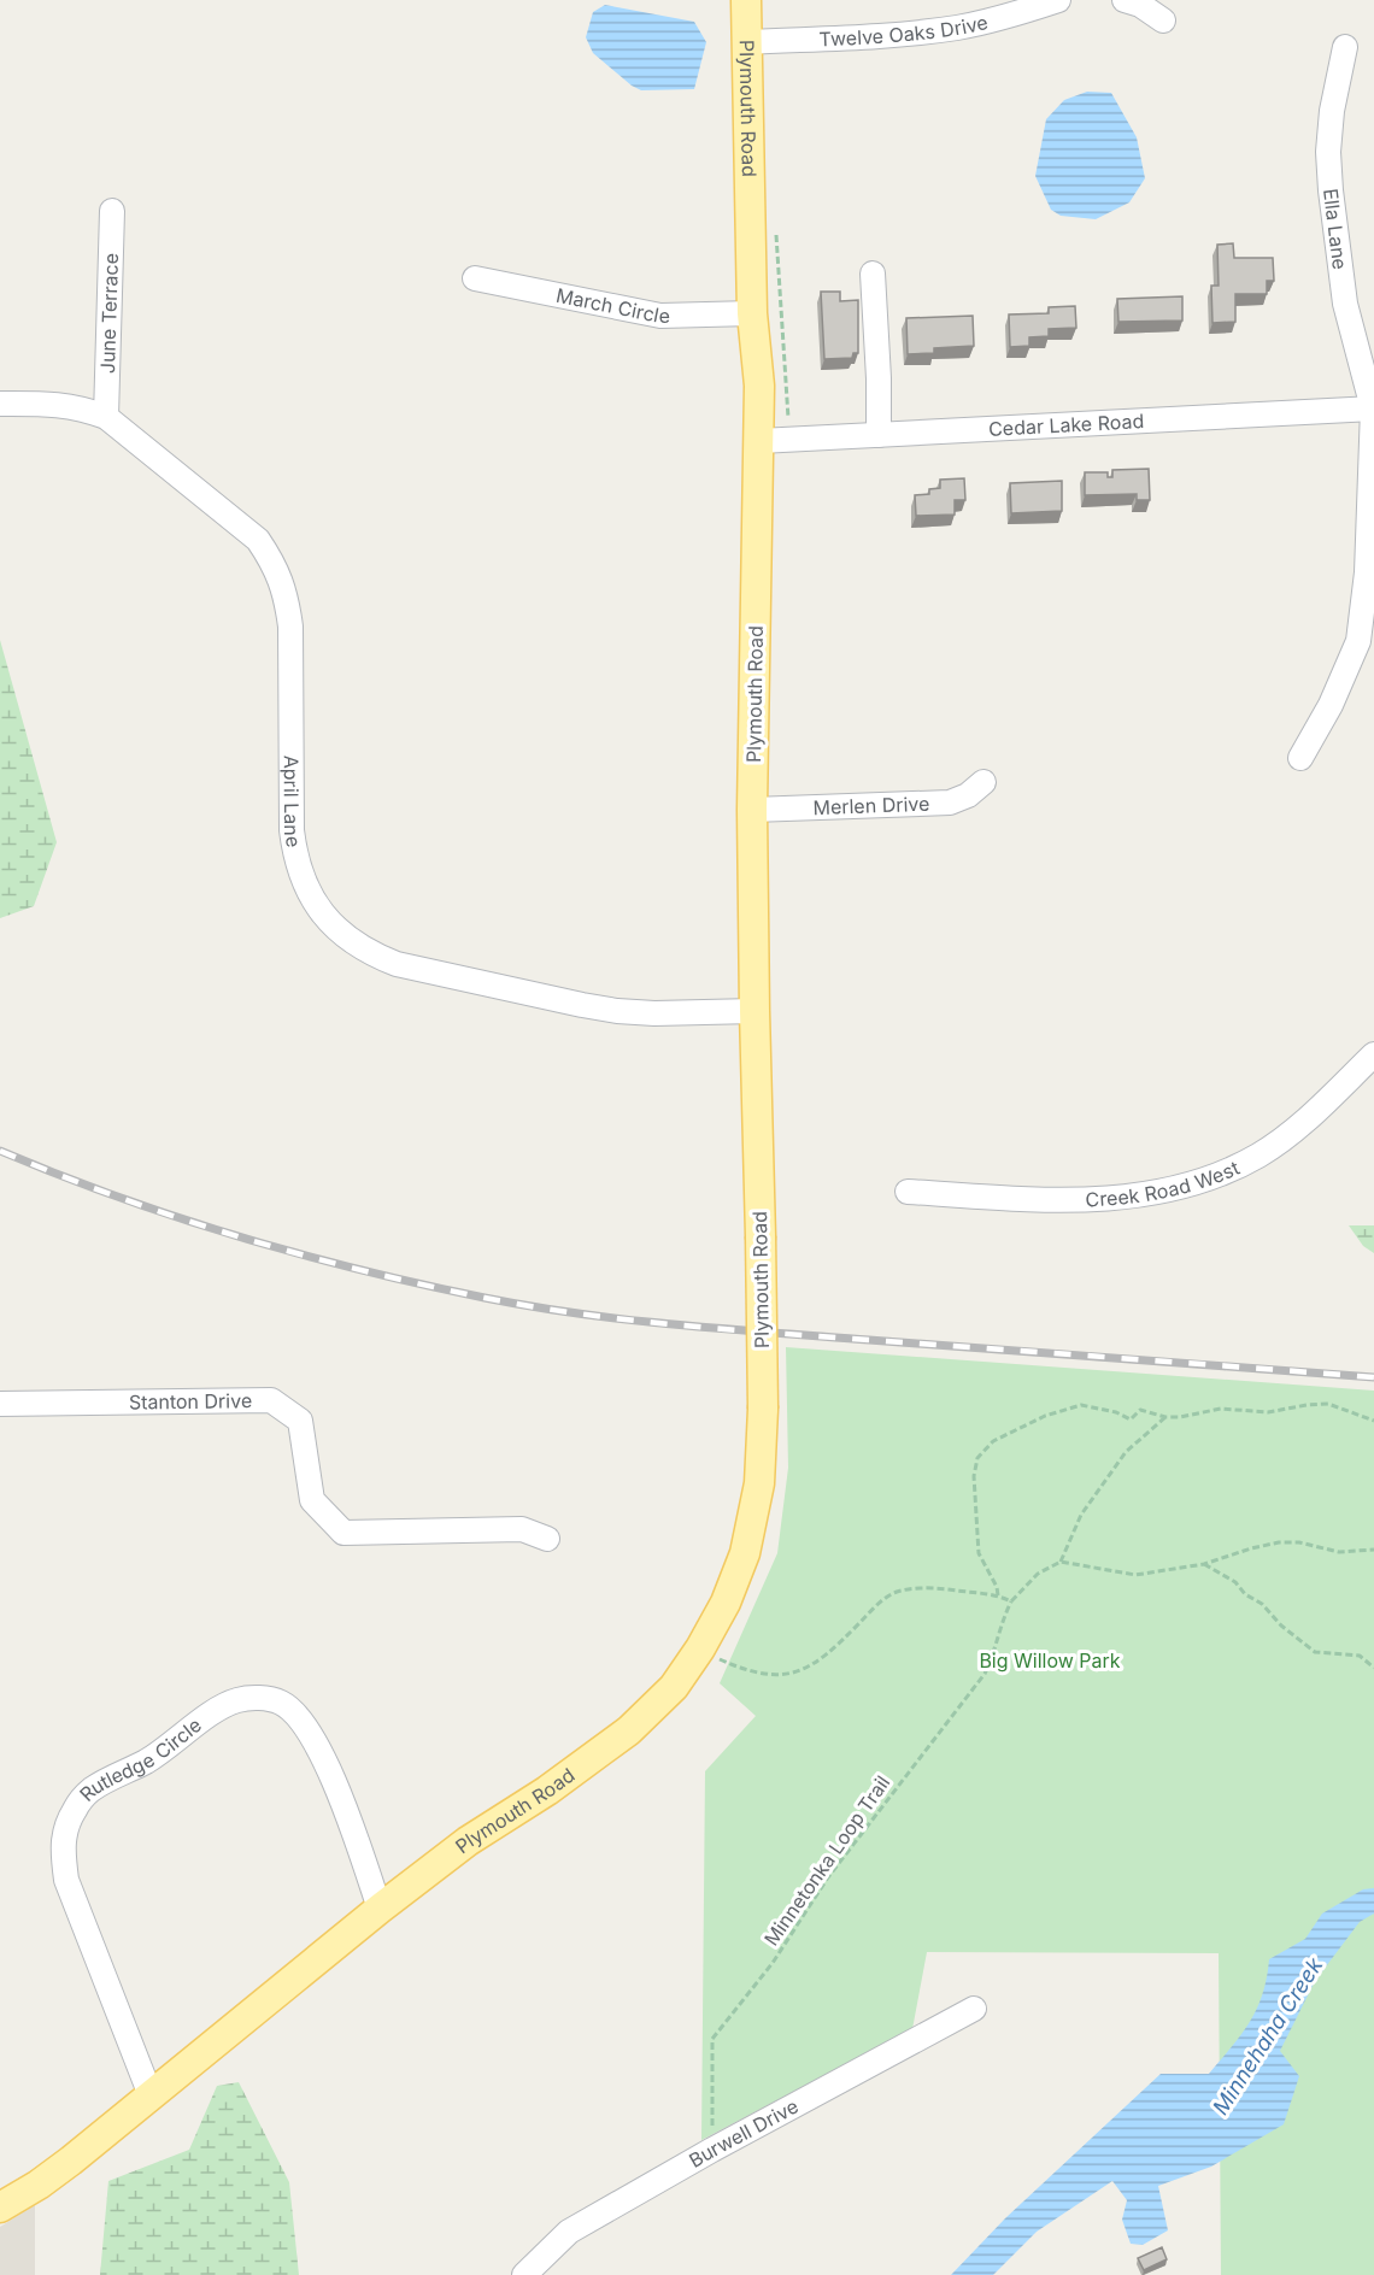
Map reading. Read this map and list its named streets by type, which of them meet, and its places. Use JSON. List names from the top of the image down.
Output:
{
  "streets": {
    "main road": ["Plymouth Road"],
    "street": [
      "Twelve Oaks Drive",
      "Ella Lane",
      "March Circle",
      "June Terrace",
      "Cedar Lake Road",
      "April Lane",
      "Merlen Drive",
      "Creek Road West",
      "Stanton Drive",
      "Rutledge Circle",
      "Burwell Drive"
    ],
    "path": ["Minnetonka Loop Trail"]
  },
  "crossings": [
    ["Twelve Oaks Drive", "Plymouth Road"],
    ["Plymouth Road", "March Circle"],
    ["Plymouth Road", "Cedar Lake Road"],
    ["Plymouth Road", "April Lane"],
    ["Plymouth Road", "Merlen Drive"],
    ["Plymouth Road", "Rutledge Circle"],
    ["Ella Lane", "Cedar Lake Road"],
    ["June Terrace", "April Lane"],
    ["Minnetonka Loop Trail", "Burwell Drive"]
  ],
  "water": ["Minnehaha Creek"],
  "parks": ["Big Willow Park"]
}
